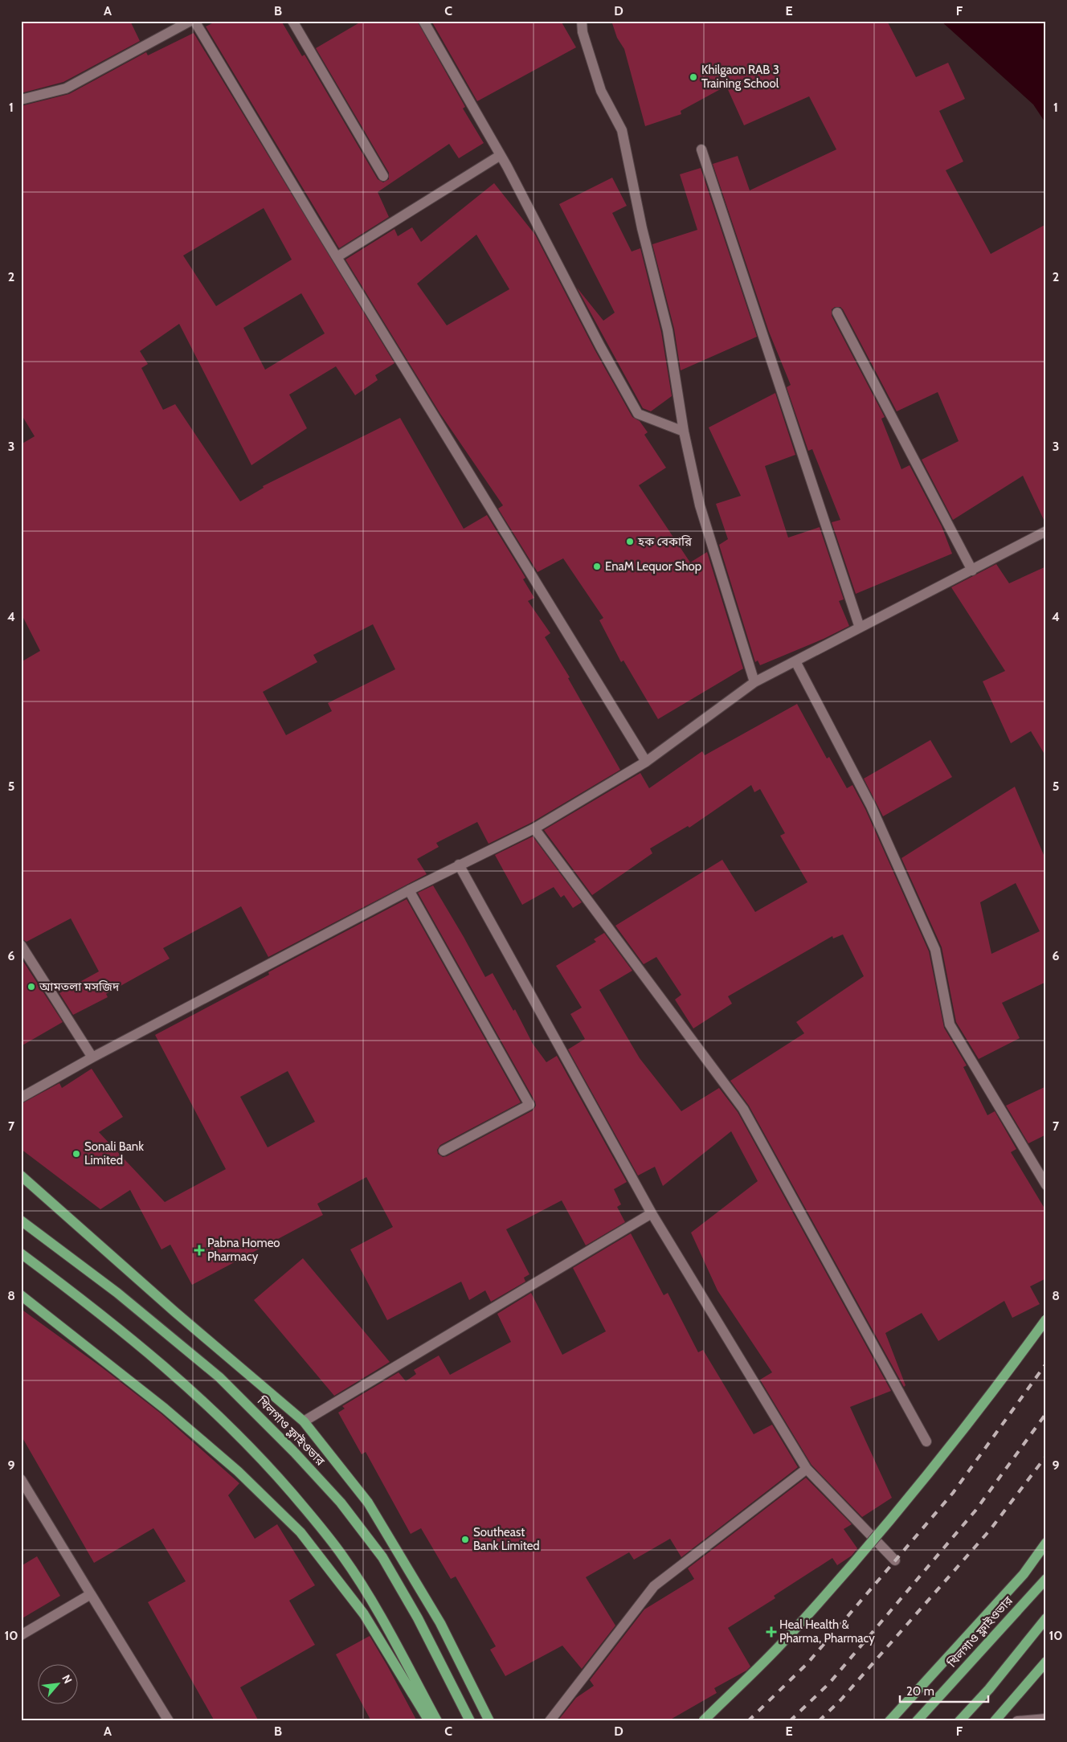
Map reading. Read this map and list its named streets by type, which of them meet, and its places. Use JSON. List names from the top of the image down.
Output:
{
  "streets": {
    "main road": ["খিলগাও ফ্লাইওভার"]
  },
  "places": {
    "other": [
      "Khilgaon RAB 3 Training School",
      "হক বেকারি",
      "EnaM Lequor Shop",
      "আমতলা মসজিদ",
      "Sonali Bank Limited",
      "Southeast Bank Limited"
    ],
    "health": ["Pabna Homeo Pharmacy", "Heal Health & Pharma, Pharmacy"]
  },
  "scale_bar": "20 m",
  "north": "top right",
  "grid": {
    "columns": [
      "A",
      "B",
      "C",
      "D",
      "E",
      "F"
    ],
    "rows": [
      "1",
      "2",
      "3",
      "4",
      "5",
      "6",
      "7",
      "8",
      "9",
      "10"
    ]
  }
}
